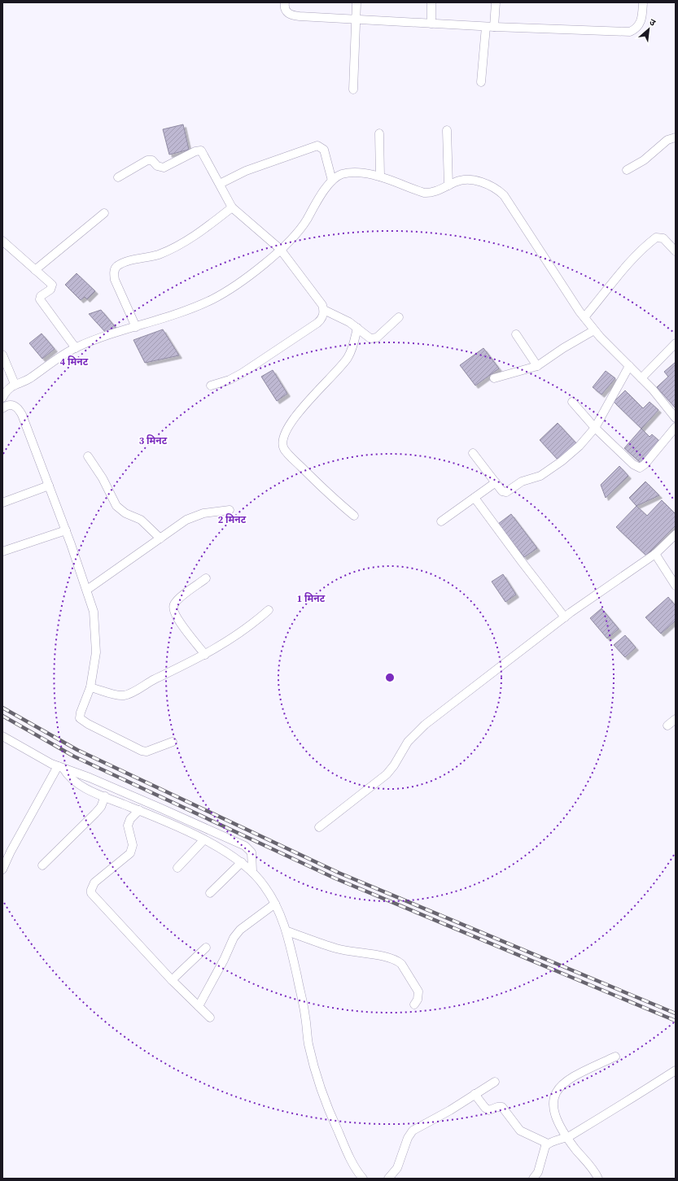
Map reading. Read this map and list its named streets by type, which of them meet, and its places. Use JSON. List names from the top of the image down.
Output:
{
  "north": "top right",
  "rings": [
    "4 मिनट",
    "3 मिनट",
    "2 मिनट",
    "1 मिनट"
  ]
}
